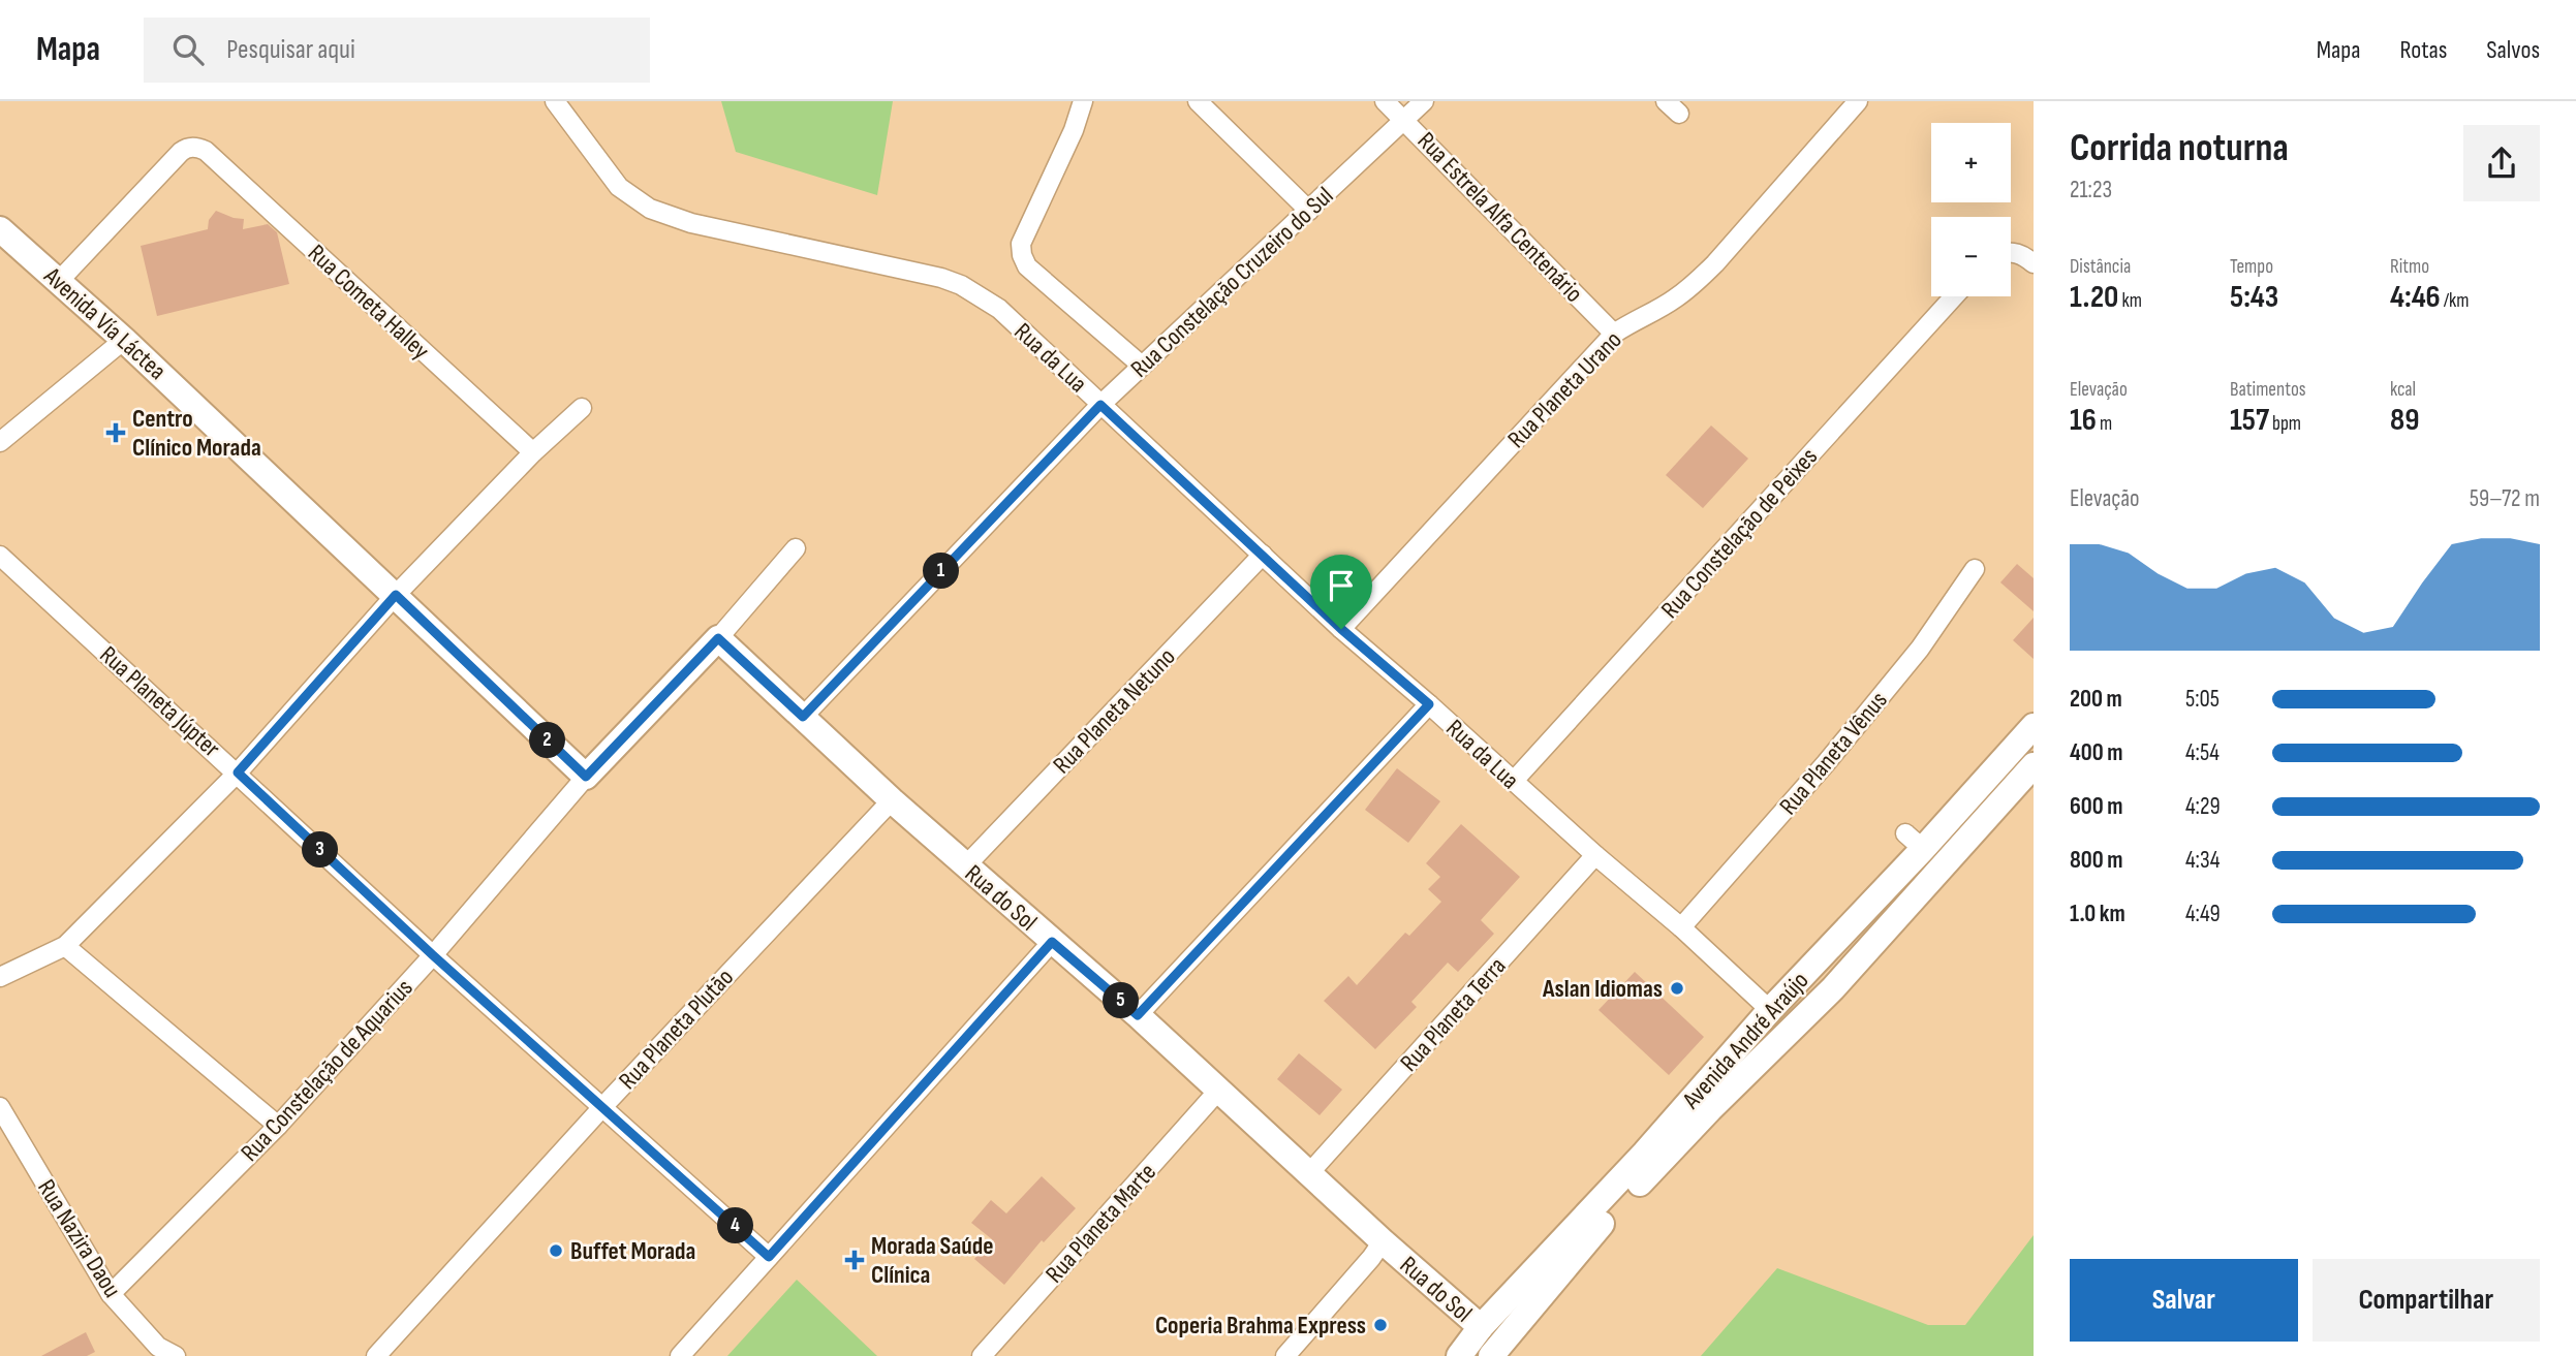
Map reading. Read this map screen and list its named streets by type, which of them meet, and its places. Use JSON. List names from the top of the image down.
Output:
{
  "streets": {
    "street": [
      "Rua Estrela Alfa Centenário",
      "Rua Constelação Cruzeiro do Sul",
      "Rua Cometa Halley",
      "Avenida Vía Láctea",
      "Rua da Lua",
      "Rua Planeta Urano",
      "Rua Constelação de Peixes",
      "Rua Planeta Júpter",
      "Rua Planeta Netuno",
      "Rua Planeta Vênus",
      "Rua do Sol",
      "Rua Planeta Terra",
      "Rua Planeta Plutão",
      "Avenida André Araújo",
      "Rua Constelação de Aquarius",
      "Rua Planeta Marte",
      "Rua Nazira Daou"
    ]
  },
  "crossings": [
    ["Rua Estrela Alfa Centenário", "Rua Constelação Cruzeiro do Sul"],
    ["Rua Estrela Alfa Centenário", "Rua Planeta Urano"],
    ["Rua Constelação Cruzeiro do Sul", "Rua da Lua"],
    ["Rua Constelação Cruzeiro do Sul", "Rua do Sol"],
    ["Rua Cometa Halley", "Avenida Vía Láctea"],
    ["Avenida Vía Láctea", "Rua Constelação de Aquarius"],
    ["Rua da Lua", "Rua Planeta Urano"],
    ["Rua da Lua", "Rua Constelação de Peixes"],
    ["Rua da Lua", "Rua Planeta Netuno"],
    ["Rua da Lua", "Rua Planeta Vênus"],
    ["Rua da Lua", "Rua Planeta Terra"],
    ["Rua da Lua", "Avenida André Araújo"],
    ["Rua Planeta Júpter", "Rua Planeta Plutão"],
    ["Rua Planeta Júpter", "Rua Constelação de Aquarius"],
    ["Rua Planeta Netuno", "Rua do Sol"],
    ["Rua do Sol", "Rua Planeta Terra"],
    ["Rua do Sol", "Rua Planeta Plutão"],
    ["Rua do Sol", "Avenida André Araújo"],
    ["Rua do Sol", "Rua Constelação de Aquarius"],
    ["Rua do Sol", "Rua Planeta Marte"],
    ["Rua Constelação de Aquarius", "Rua Nazira Daou"]
  ],
  "places": {
    "health": ["Centro Clínico Morada", "Morada Saúde Clínica"],
    "other": ["Aslan Idiomas", "Buffet Morada", "Coperia Brahma Express"]
  },
  "page": {
    "header": "Mapa",
    "search": "Pesquisar aqui",
    "nav": ["Mapa", "Rotas", "Salvos"],
    "heading": ["Corrida noturna", "21:23"],
    "map_buttons": ["+", "−"],
    "stats": [
      ["Distância", "1.20 km"],
      ["Tempo", "5:43"],
      ["Ritmo", "4:46 /km"],
      ["Elevação", "16 m"],
      ["Batimentos", "157 bpm"],
      ["kcal", "89"]
    ],
    "chart": ["Elevação", "59–72 m"],
    "pins": [
      "1",
      "2",
      "3",
      "5",
      "4"
    ],
    "list": [
      {
        "name": "200 m",
        "note": "5:05"
      },
      {
        "name": "400 m",
        "note": "4:54"
      },
      {
        "name": "600 m",
        "note": "4:29"
      },
      {
        "name": "800 m",
        "note": "4:34"
      },
      {
        "name": "1.0 km",
        "note": "4:49"
      }
    ],
    "buttons": ["Salvar", "Compartilhar"]
  }
}
